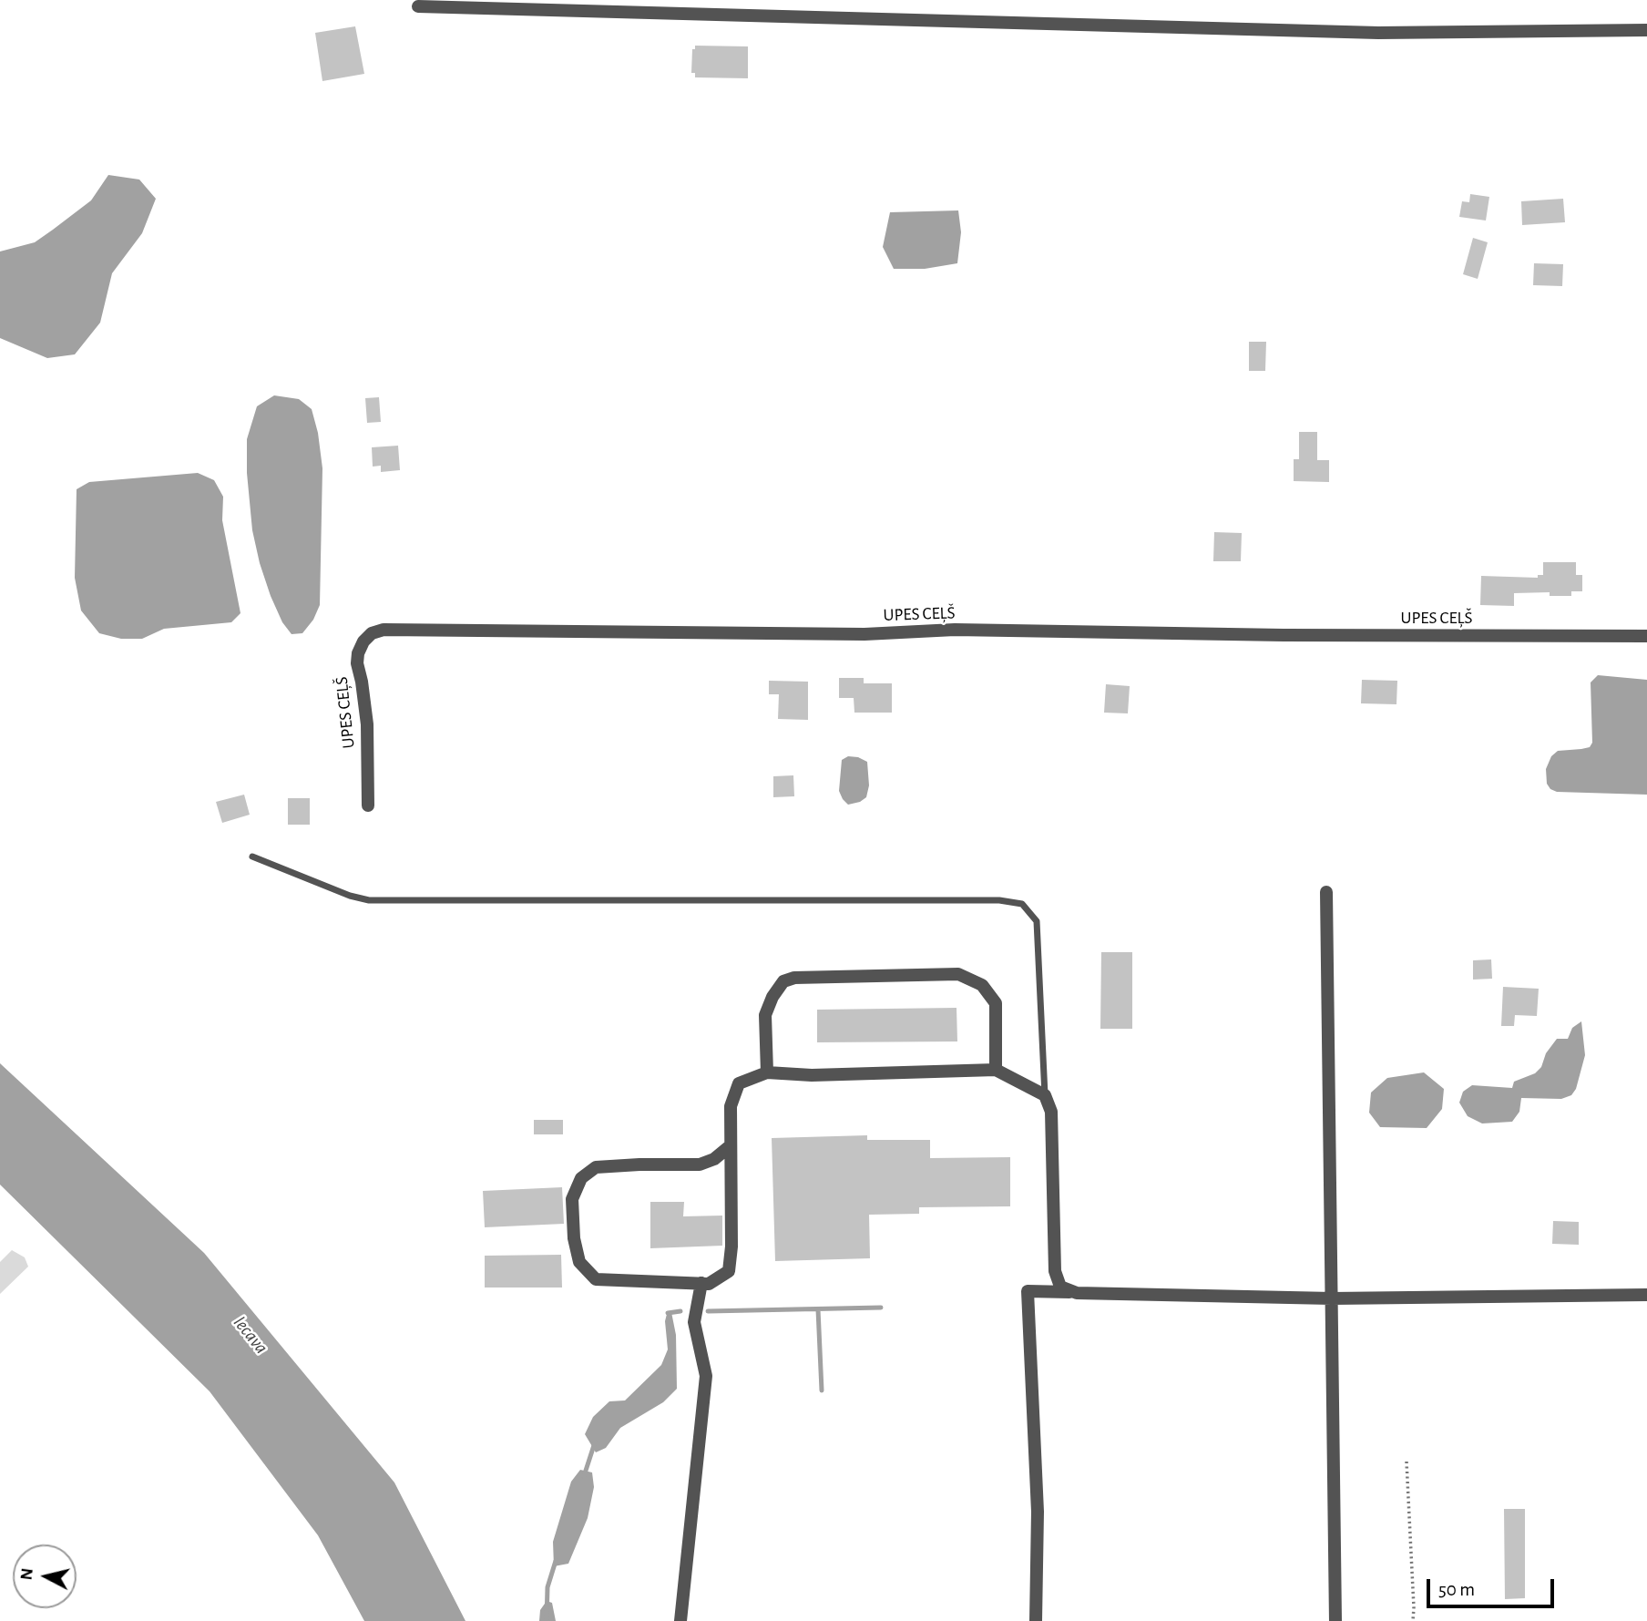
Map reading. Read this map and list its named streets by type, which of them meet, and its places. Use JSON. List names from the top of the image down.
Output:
{
  "streets": {
    "street": ["UPES CEĻŠ"]
  },
  "water": ["Iecava"],
  "scale_bar": "50 m",
  "north": "left"
}
